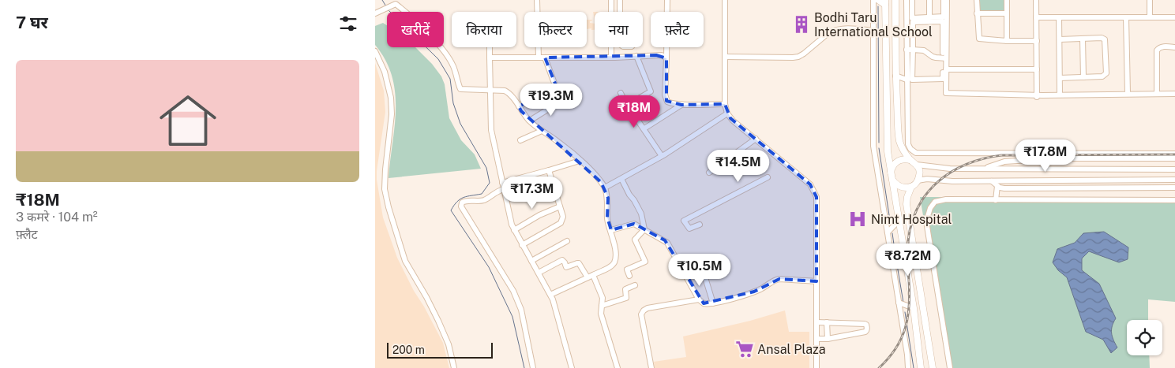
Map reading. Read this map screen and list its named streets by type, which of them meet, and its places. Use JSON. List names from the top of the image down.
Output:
{
  "places": {
    "building": ["Bodhi Taru International School"],
    "hospital": ["Nimt Hospital"],
    "supermarket": ["Ansal Plaza"]
  },
  "scale_bar": "200 m",
  "page": {
    "heading": "7 घर",
    "chip": [
      "खरीदें",
      "किराया",
      "फ़िल्टर",
      "नया",
      "फ़्लैट"
    ],
    "list": [
      {
        "name": "₹18M",
        "note": "3 कमरे · 104 m² · फ़्लैट"
      }
    ],
    "price": [
      "₹19.3M",
      "₹18M",
      "₹17.8M",
      "₹14.5M",
      "₹17.3M",
      "₹8.72M",
      "₹10.5M"
    ],
    "scale": "200 m"
  }
}
